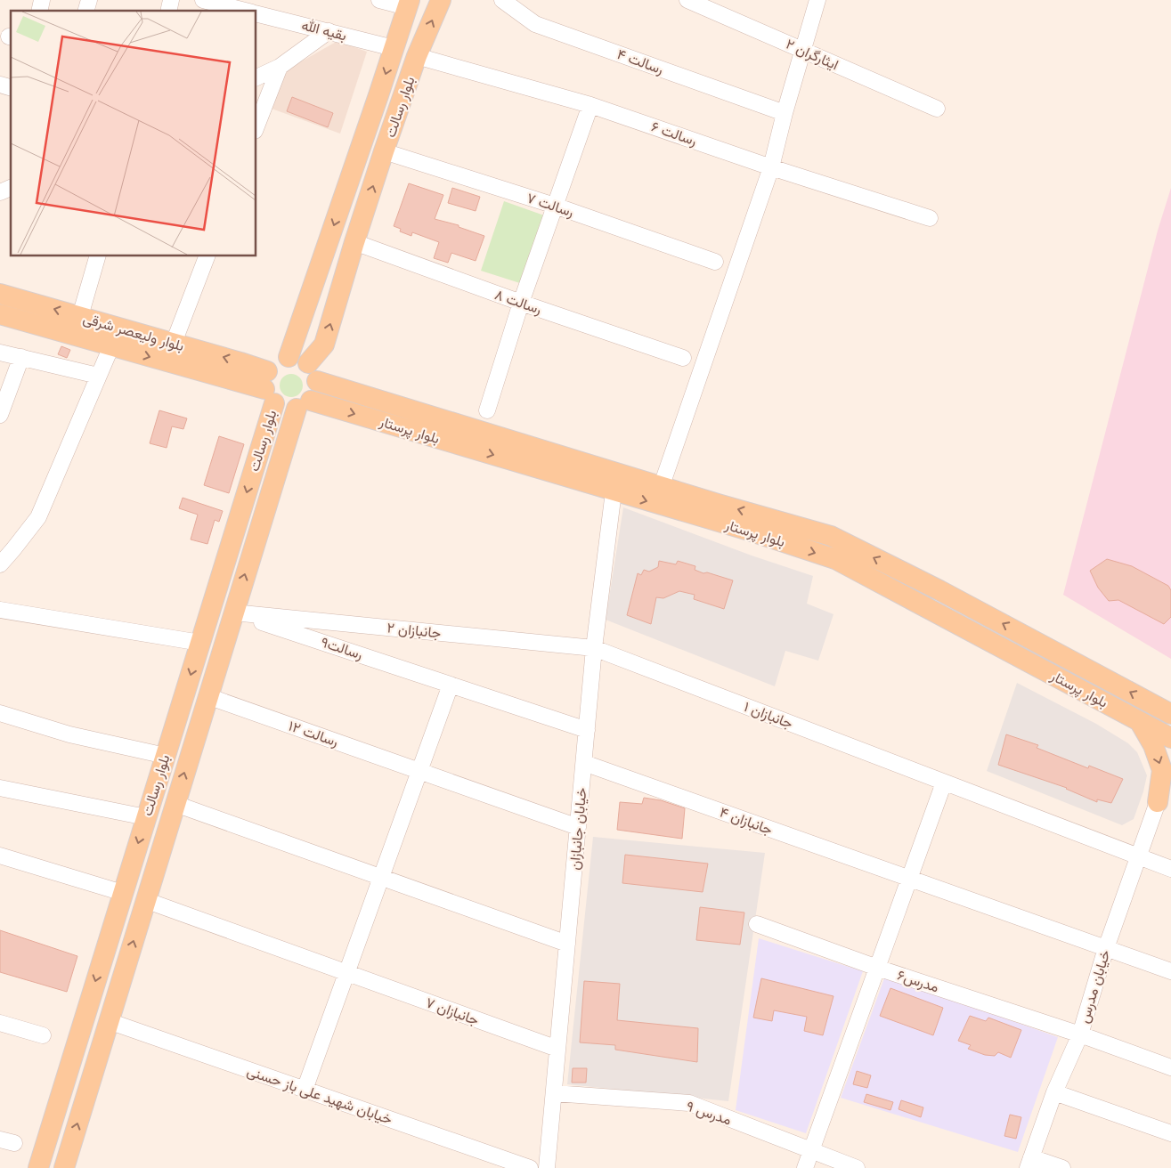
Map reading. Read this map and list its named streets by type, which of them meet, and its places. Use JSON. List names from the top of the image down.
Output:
{
  "streets": {
    "main road": ["بلوار رسالت", "بلوار ولیعصر شرقی", "بلوار پرستار"],
    "street": [
      "بقیه الله",
      "ایثارگران ۲",
      "رسالت ۴",
      "رسالت ۶",
      "رسالت ۷",
      "رسالت ۸",
      "جانبازان ۲",
      "رسالت۹",
      "جانبازان ۱",
      "رسالت ۱۲",
      "جانبازان ۴",
      "خیابان جانبازان",
      "مدرس۶",
      "خیابان مدرس",
      "جانبازان ۷",
      "خیابان شهید علی باز حسنی",
      "مدرس ۹"
    ]
  },
  "crossings": [
    ["بقیه الله", "بلوار رسالت"],
    ["بلوار رسالت", "رسالت ۶"],
    ["بلوار رسالت", "رسالت ۷"],
    ["بلوار رسالت", "رسالت ۸"],
    ["بلوار رسالت", "بلوار ولیعصر شرقی"],
    ["بلوار رسالت", "بلوار پرستار"],
    ["بلوار رسالت", "جانبازان ۲"],
    ["بلوار رسالت", "رسالت۹"],
    ["بلوار رسالت", "رسالت ۱۲"],
    ["بلوار رسالت", "جانبازان ۷"],
    ["بلوار رسالت", "خیابان شهید علی باز حسنی"],
    ["بلوار ولیعصر شرقی", "بلوار پرستار"],
    ["بلوار پرستار", "خیابان جانبازان"],
    ["جانبازان ۲", "رسالت۹"],
    ["جانبازان ۲", "جانبازان ۱"],
    ["جانبازان ۲", "خیابان جانبازان"],
    ["رسالت۹", "خیابان جانبازان"],
    ["جانبازان ۱", "خیابان جانبازان"],
    ["جانبازان ۱", "خیابان مدرس"],
    ["رسالت ۱۲", "خیابان جانبازان"],
    ["جانبازان ۴", "خیابان جانبازان"],
    ["جانبازان ۴", "خیابان مدرس"],
    ["خیابان جانبازان", "جانبازان ۷"],
    ["خیابان جانبازان", "مدرس ۹"],
    ["مدرس۶", "خیابان مدرس"]
  ]
}
